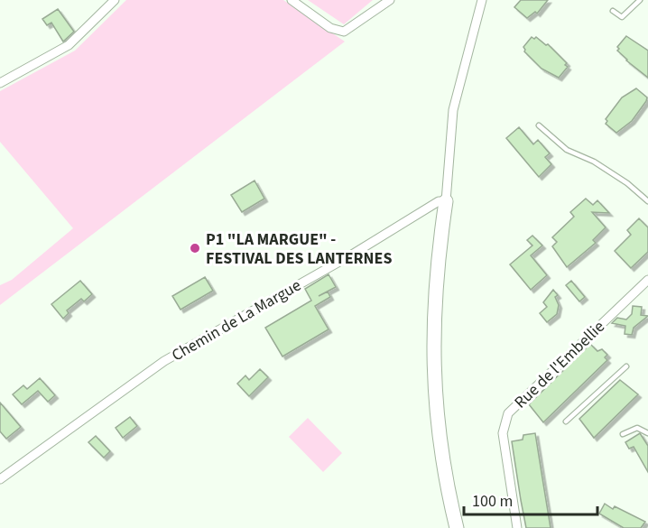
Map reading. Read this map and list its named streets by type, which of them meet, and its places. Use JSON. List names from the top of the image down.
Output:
{
  "streets": {
    "street": ["Chemin de La Margue", "Rue de l'Embellie"]
  },
  "places": ["P1 \"LA MARGUE\" - FESTIVAL DES LANTERNES"],
  "scale_bar": "100 m"
}
